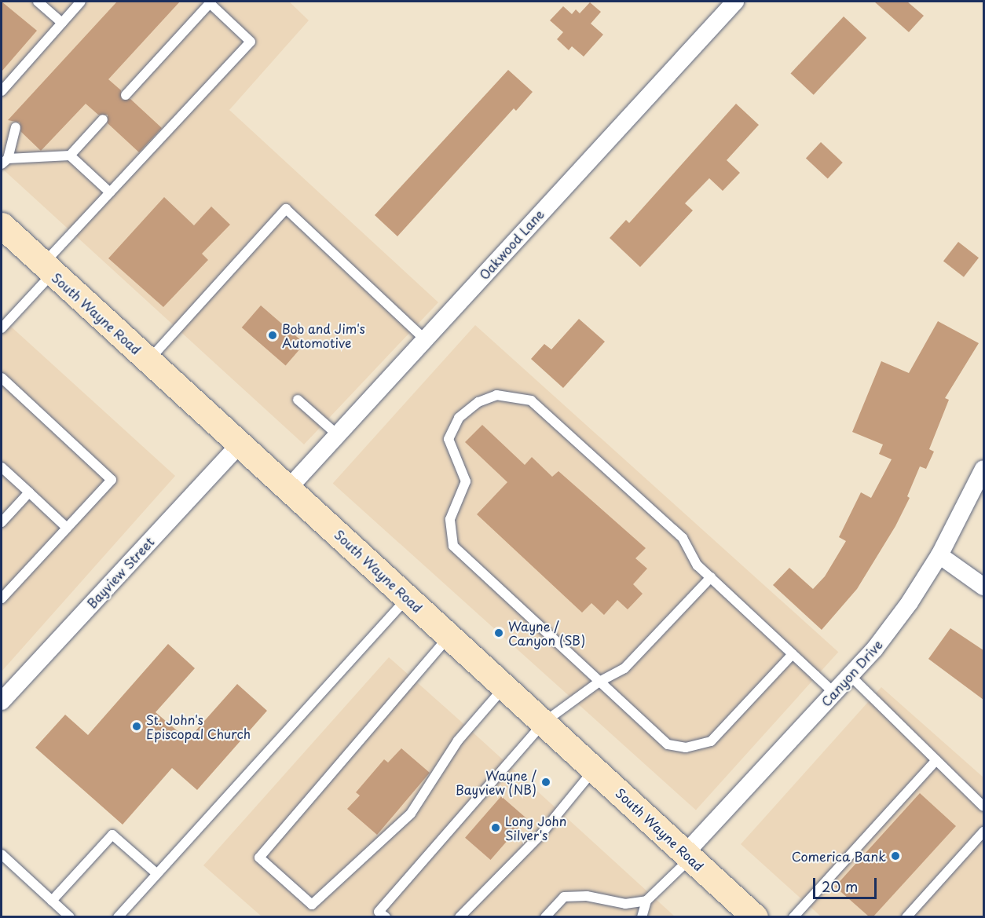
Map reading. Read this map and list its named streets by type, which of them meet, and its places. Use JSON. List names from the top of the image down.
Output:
{
  "streets": {
    "main road": ["South Wayne Road"],
    "street": ["Oakwood Lane", "Bayview Street", "Canyon Drive"]
  },
  "crossings": [
    ["Oakwood Lane", "South Wayne Road"],
    ["South Wayne Road", "Bayview Street"],
    ["South Wayne Road", "Canyon Drive"]
  ],
  "places": [
    "Bob and Jim's Automotive",
    "Wayne / Canyon (SB)",
    "St. John's Episcopal Church",
    "Wayne / Bayview (NB)",
    "Long John Silver's",
    "Comerica Bank"
  ],
  "scale_bar": "20 m"
}
